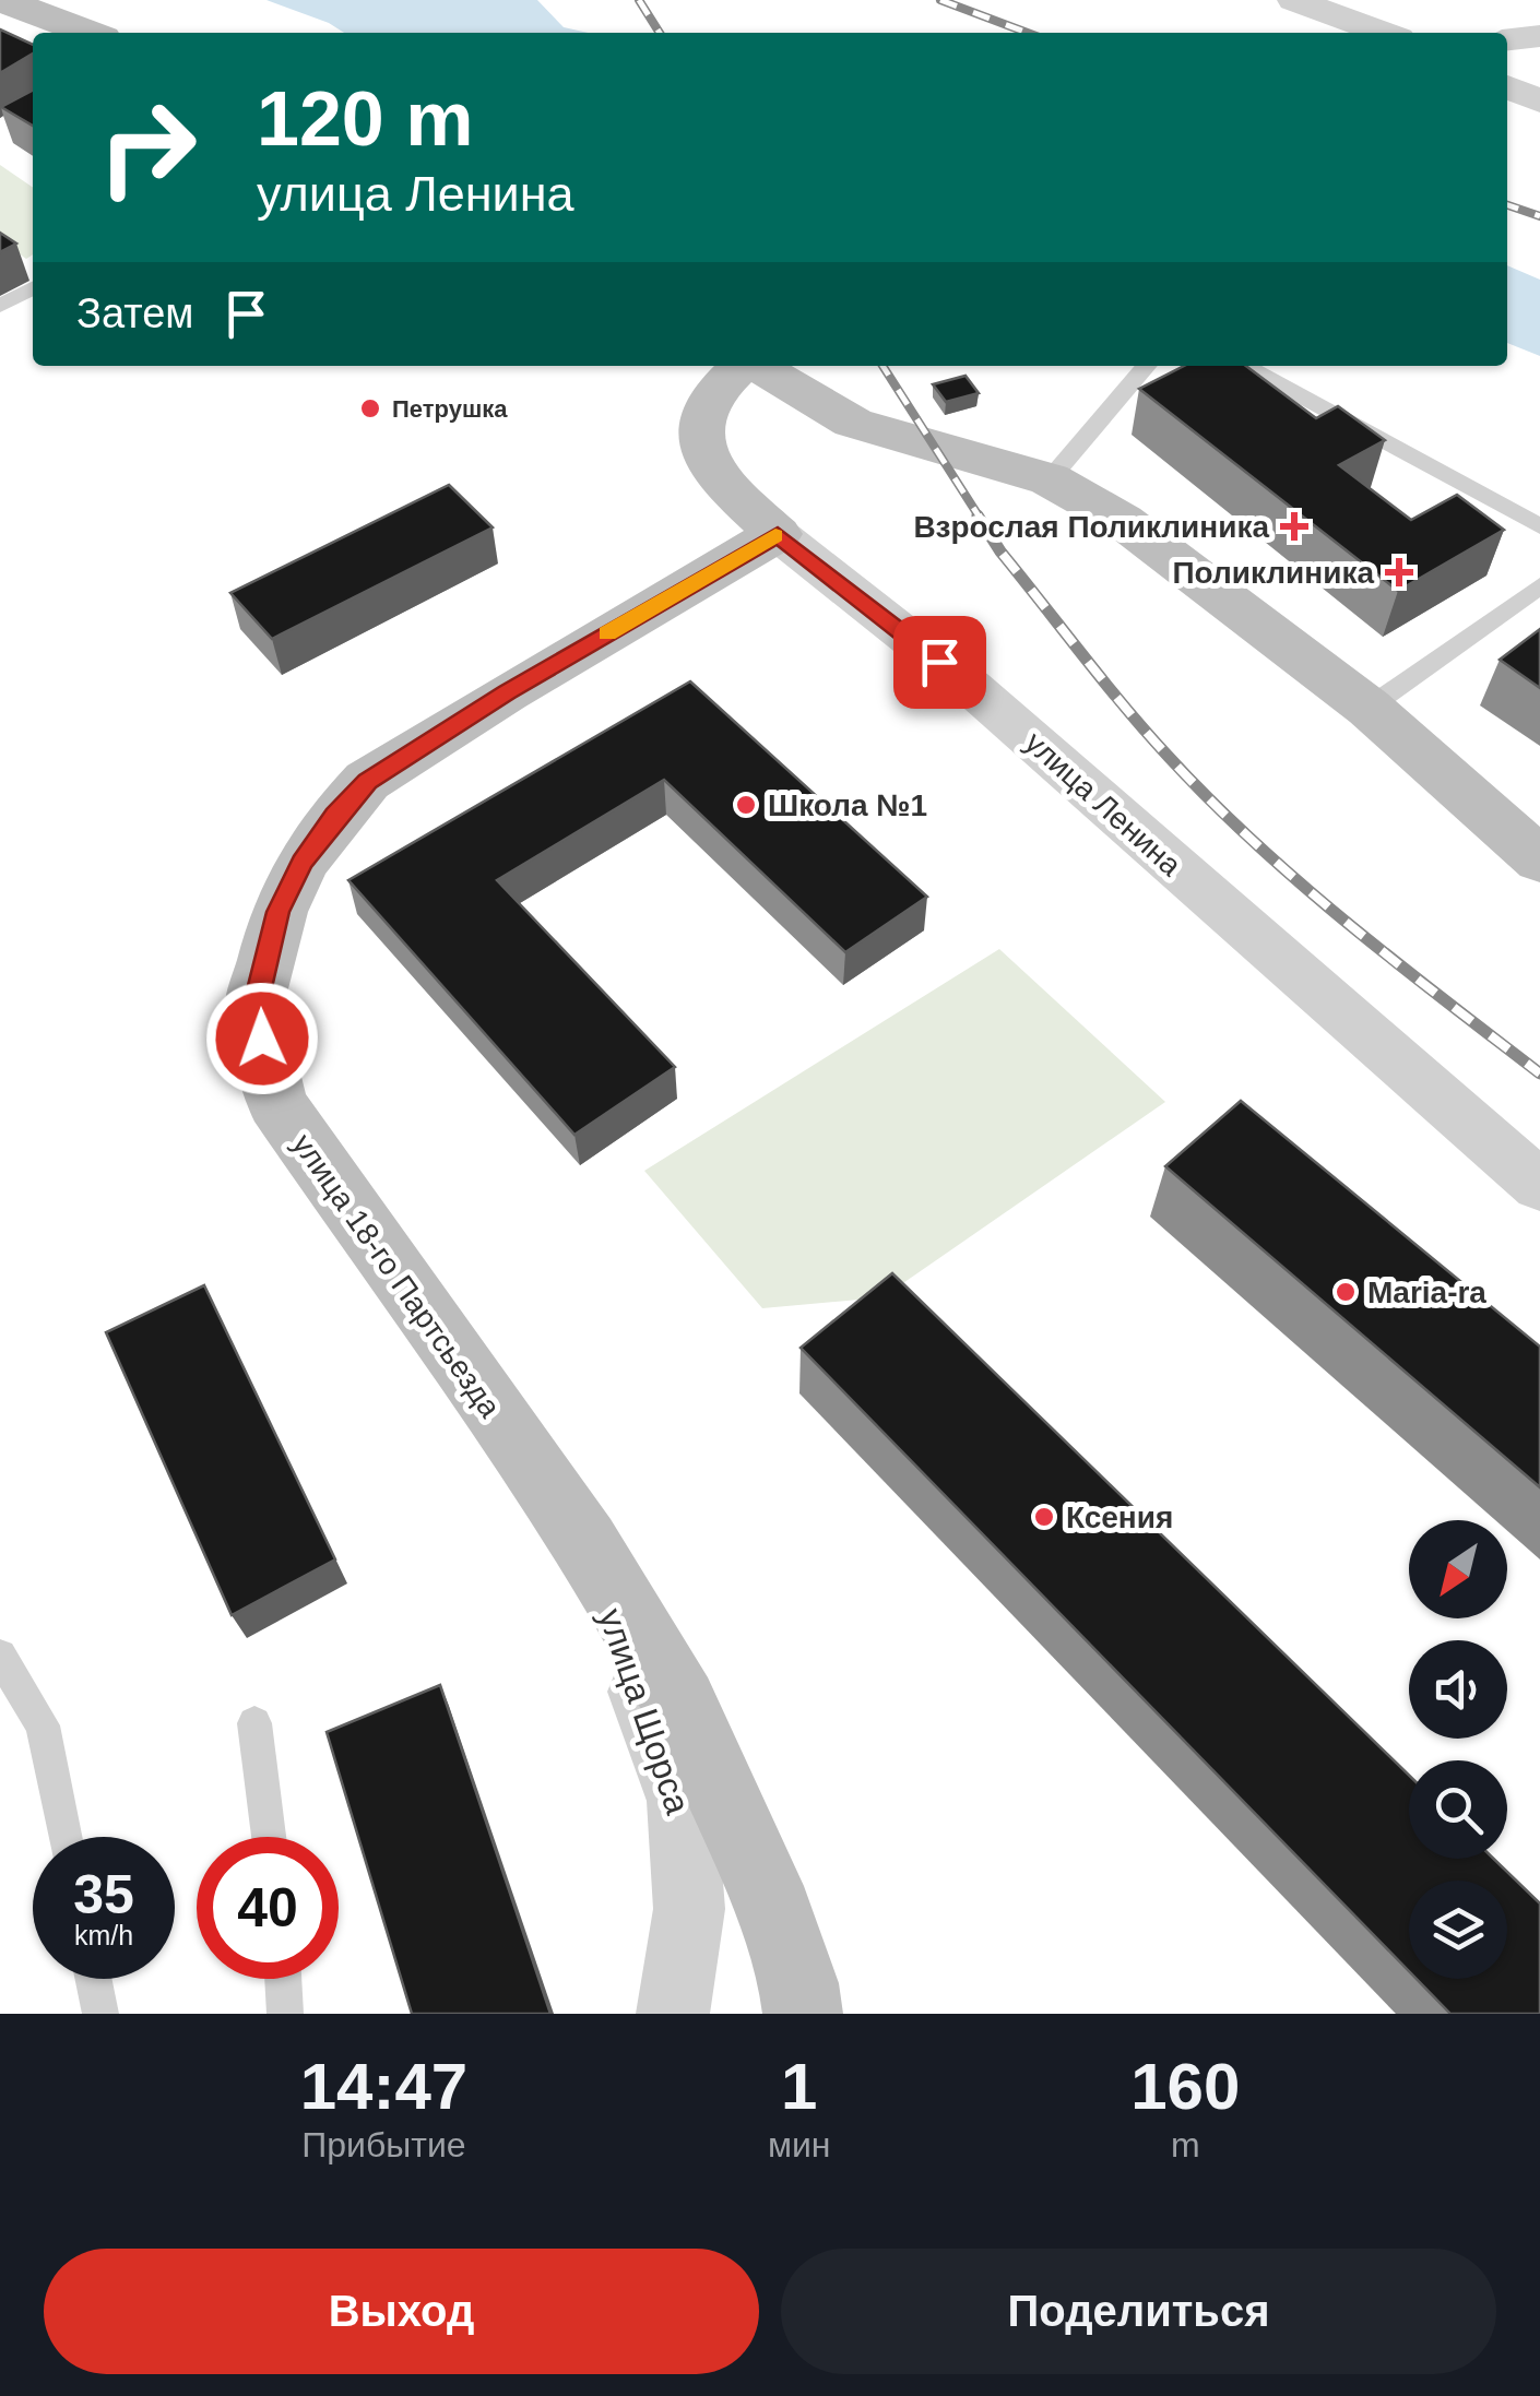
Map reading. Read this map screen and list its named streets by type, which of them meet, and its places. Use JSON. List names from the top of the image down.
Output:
{
  "streets": {
    "street": ["улица Ленина", "улица 18-го Партсьезда", "улица Щорса"]
  },
  "crossings": [
    ["улица Ленина", "улица 18-го Партсьезда"],
    ["улица 18-го Партсьезда", "улица Щорса"]
  ],
  "places": {
    "other": [
      "Петрушка",
      "Школа №1",
      "Maria-ra",
      "Ксения"
    ],
    "health": ["Взрослая Поликлиника", "Поликлиника"]
  },
  "north": "bottom left",
  "page": {
    "turn": ["120 m", "улица Ленина"],
    "then": "Затем",
    "speed": "35 km/h",
    "limit": "40",
    "eta": [
      "14:47",
      "Прибытие",
      "1",
      "мин",
      "160",
      "m"
    ],
    "buttons": ["Выход", "Поделиться"]
  }
}
